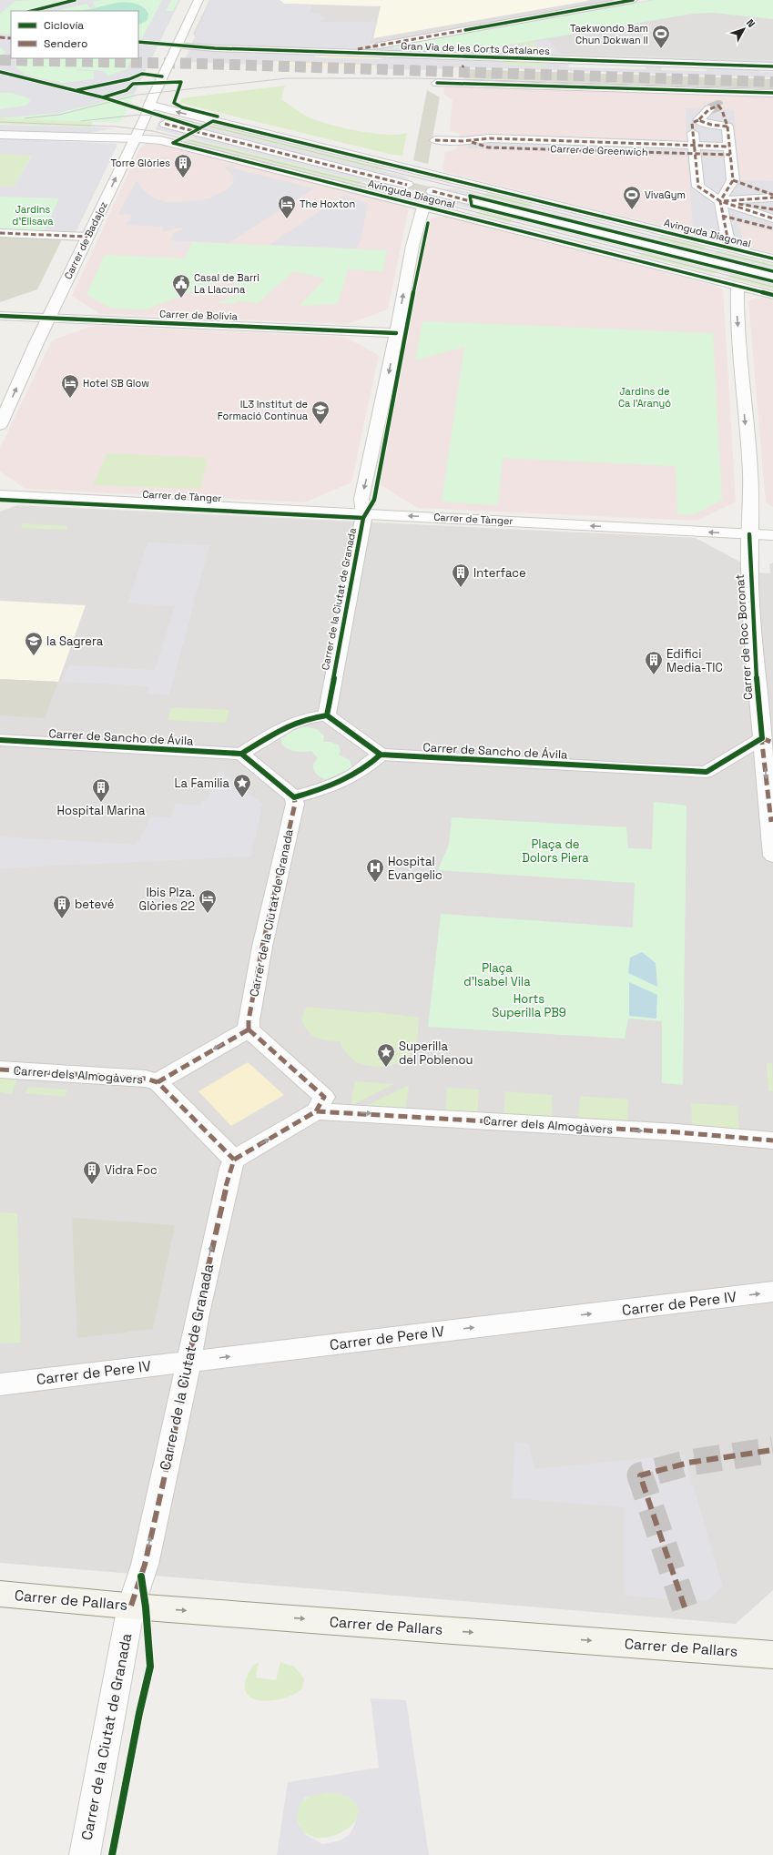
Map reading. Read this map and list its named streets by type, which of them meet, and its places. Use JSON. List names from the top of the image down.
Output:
{
  "streets": {
    "main road": ["Carrer de Pallars"],
    "street": [
      "Gran Via de les Corts Catalanes",
      "Carrer de Greenwich",
      "Avinguda Diagonal",
      "Carrer de Badajoz",
      "Carrer de Bolívia",
      "Carrer de Tànger",
      "Carrer de la Ciutat de Granada",
      "Carrer de Roc Boronat",
      "Carrer de Sancho de Ávila",
      "Carrer dels Almogàvers",
      "Carrer de Pere IV"
    ]
  },
  "crossings": [
    ["Gran Via de les Corts Catalanes", "Carrer de Badajoz"],
    ["Avinguda Diagonal", "Carrer de Badajoz"],
    ["Avinguda Diagonal", "Carrer de la Ciutat de Granada"],
    ["Avinguda Diagonal", "Carrer de Roc Boronat"],
    ["Carrer de Badajoz", "Carrer de Bolívia"],
    ["Carrer de Bolívia", "Carrer de la Ciutat de Granada"],
    ["Carrer de Tànger", "Carrer de la Ciutat de Granada"],
    ["Carrer de Tànger", "Carrer de Roc Boronat"],
    ["Carrer de la Ciutat de Granada", "Carrer de Pere IV"],
    ["Carrer de la Ciutat de Granada", "Carrer de Pallars"],
    ["Carrer de Roc Boronat", "Carrer de Sancho de Ávila"]
  ],
  "one_way": [
    "Carrer de Badajoz",
    "Carrer de Tànger",
    "Carrer de Roc Boronat",
    "Carrer dels Almogàvers",
    "Carrer de Pere IV",
    "Carrer de Pallars"
  ],
  "parks": [
    "Jardins d'Elisava",
    "Jardins de Ca l'Aranyó",
    "Plaça de Dolors Piera",
    "Plaça d'Isabel Vila",
    "Horts Superilla PB9"
  ],
  "places": {
    "sports": ["Taekwondo Bam Chun Dokwan II", "VivaGym"],
    "building": [
      "Torre Glòries",
      "Interface",
      "Edifici Media-TIC",
      "Hospital Marina",
      "betevé",
      "Vidra Foc"
    ],
    "hotel": ["The Hoxton", "Hotel SB Glow", "Ibis Plza. Glòries 22"],
    "public building": ["Casal de Barri La Llacuna"],
    "school or university": ["IL3 Institut de Formació Contínua", "la Sagrera"],
    "place": ["La Familia", "Superilla del Poblenou"],
    "hospital": ["Hospital Evangelic"]
  },
  "legend": ["Ciclovía", "Sendero"],
  "north": "top right"
}
